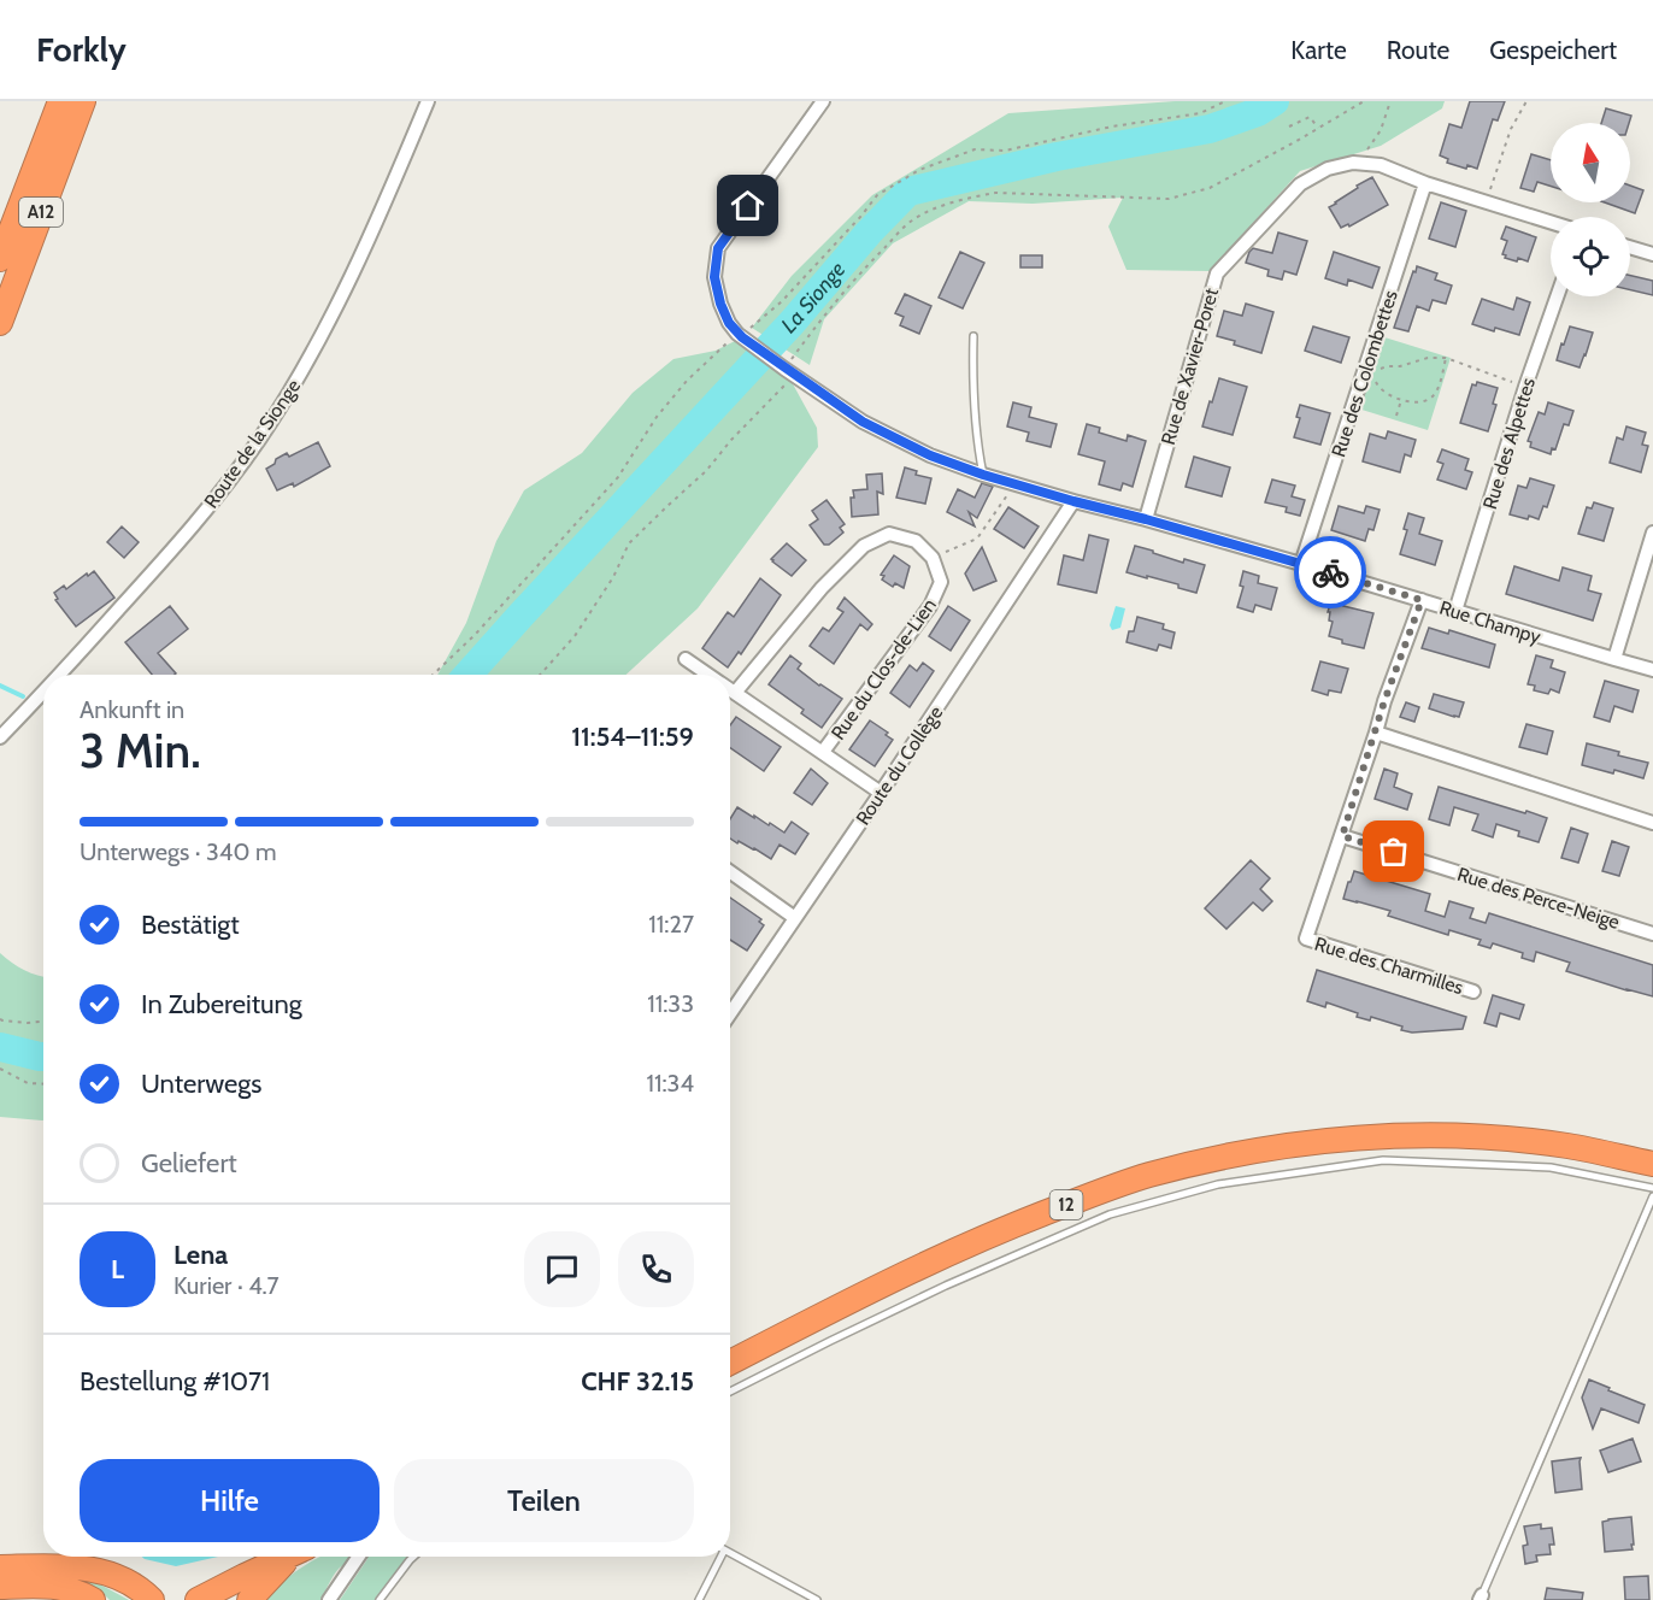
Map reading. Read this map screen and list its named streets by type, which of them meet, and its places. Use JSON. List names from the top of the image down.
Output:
{
  "streets": {
    "highway": ["A12", "12"],
    "street": [
      "Rue de Xavier-Poret",
      "Rue des Colombettes",
      "Route de la Sionge",
      "Rue des Alpettes",
      "Rue Champy",
      "Rue du Clos-de-Lien",
      "Route du Collège",
      "Rue des Perce-Neige",
      "Rue des Charmilles"
    ]
  },
  "crossings": [
    ["Rue de Xavier-Poret", "Rue des Colombettes"],
    ["Rue de Xavier-Poret", "Rue Champy"],
    ["Rue des Colombettes", "Rue Champy"],
    ["Rue des Alpettes", "Rue Champy"],
    ["Rue Champy", "Route du Collège"],
    ["Rue Champy", "Rue des Charmilles"],
    ["Rue du Clos-de-Lien", "Route du Collège"],
    ["Rue des Perce-Neige", "Rue des Charmilles"]
  ],
  "water": ["La Sionge"],
  "north": "top",
  "page": {
    "header": "Forkly",
    "nav": ["Karte", "Route", "Gespeichert"],
    "heading": ["3 Min.", "Ankunft in", "11:54–11:59"],
    "panel": [
      "Lena",
      "Kurier · 4.7",
      "Bestellung #1071",
      "CHF 32.15"
    ],
    "bar": "Unterwegs · 340 m",
    "list": [
      ["Bestätigt", "11:27"],
      ["In Zubereitung", "11:33"],
      ["Unterwegs", "11:34"],
      "Geliefert"
    ],
    "round": "L",
    "buttons": ["Hilfe", "Teilen"]
  }
}
